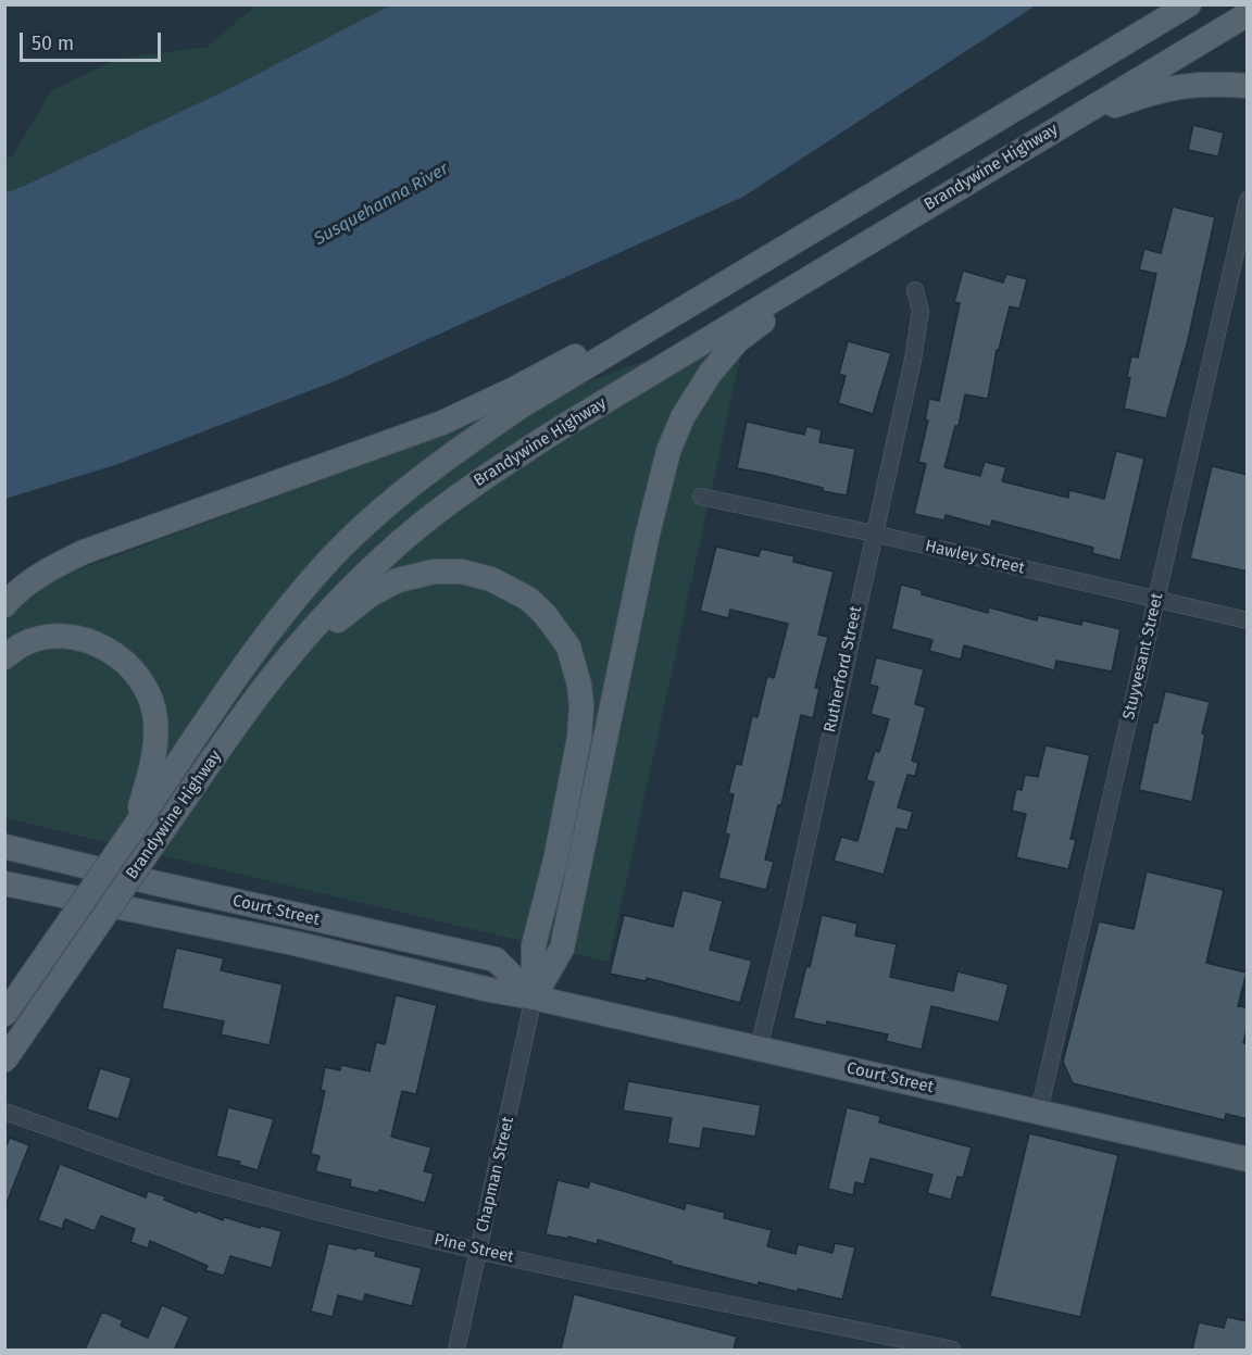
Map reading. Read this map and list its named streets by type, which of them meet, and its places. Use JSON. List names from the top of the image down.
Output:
{
  "streets": {
    "main road": ["Brandywine Highway", "Court Street"],
    "street": [
      "Hawley Street",
      "Stuyvesant Street",
      "Rutherford Street",
      "Chapman Street",
      "Pine Street"
    ]
  },
  "crossings": [
    ["Hawley Street", "Stuyvesant Street"],
    ["Hawley Street", "Rutherford Street"],
    ["Stuyvesant Street", "Court Street"],
    ["Rutherford Street", "Court Street"],
    ["Court Street", "Chapman Street"],
    ["Chapman Street", "Pine Street"]
  ],
  "water": ["Susquehanna River"],
  "scale_bar": "50 m"
}
